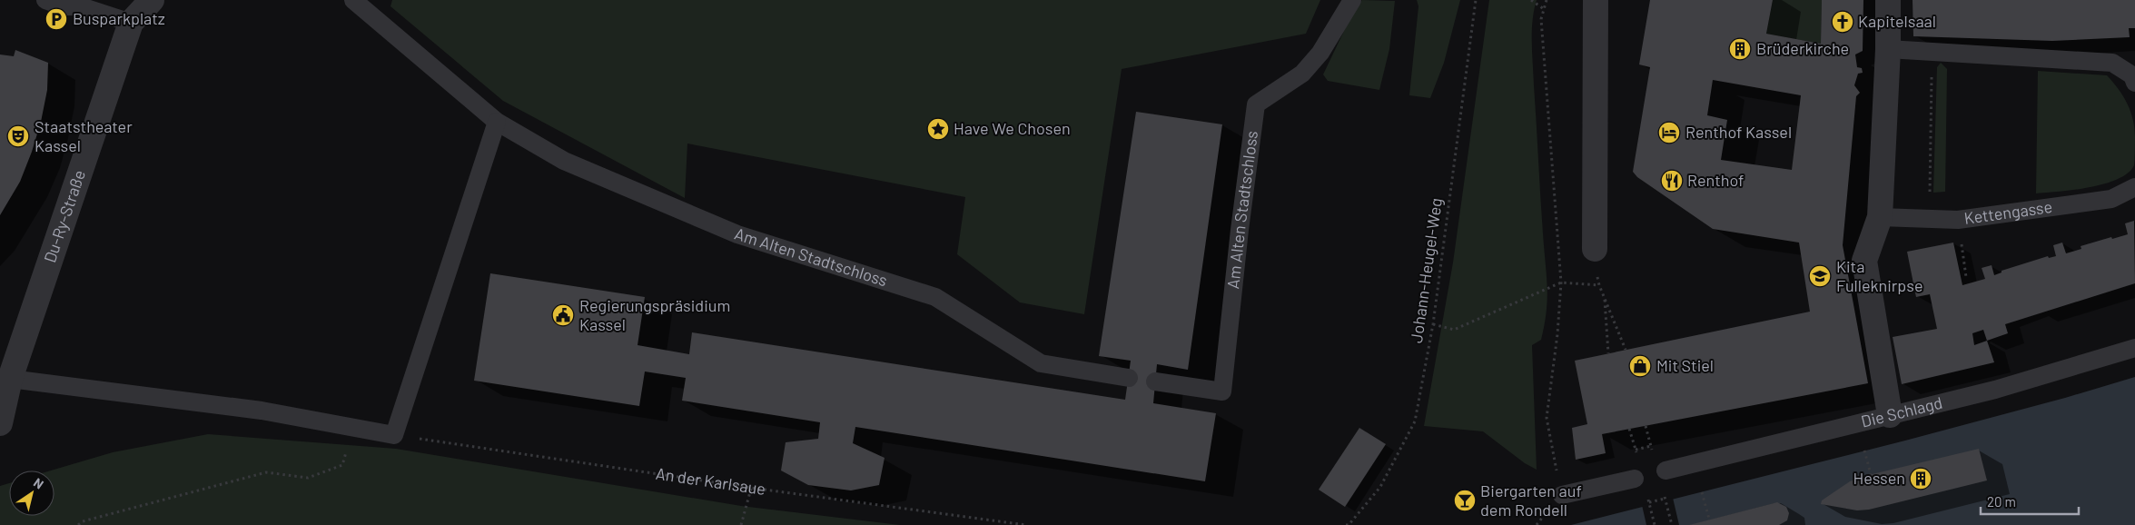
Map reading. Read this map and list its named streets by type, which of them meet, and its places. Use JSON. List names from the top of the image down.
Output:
{
  "streets": {
    "street": ["Du-Ry-Straße"],
    "lane": ["Am Alten Stadtschloss", "Kettengasse", "Die Schlagd"],
    "path": ["Johann-Heugel-Weg", "An der Karlsaue"]
  },
  "places": {
    "parking": ["Busparkplatz"],
    "church": ["Kapitelsaal"],
    "building": ["Brüderkirche", "Hessen"],
    "place": ["Have We Chosen"],
    "hotel": ["Renthof Kassel"],
    "theatre": ["Staatstheater Kassel"],
    "restaurant": ["Renthof"],
    "school or university": ["Kita Fulleknirpse"],
    "public building": ["Regierungspräsidium Kassel"],
    "shop": ["Mit Stiel"],
    "bar": ["Biergarten auf dem Rondell"]
  },
  "scale_bar": "20 m",
  "north": "top right"
}
